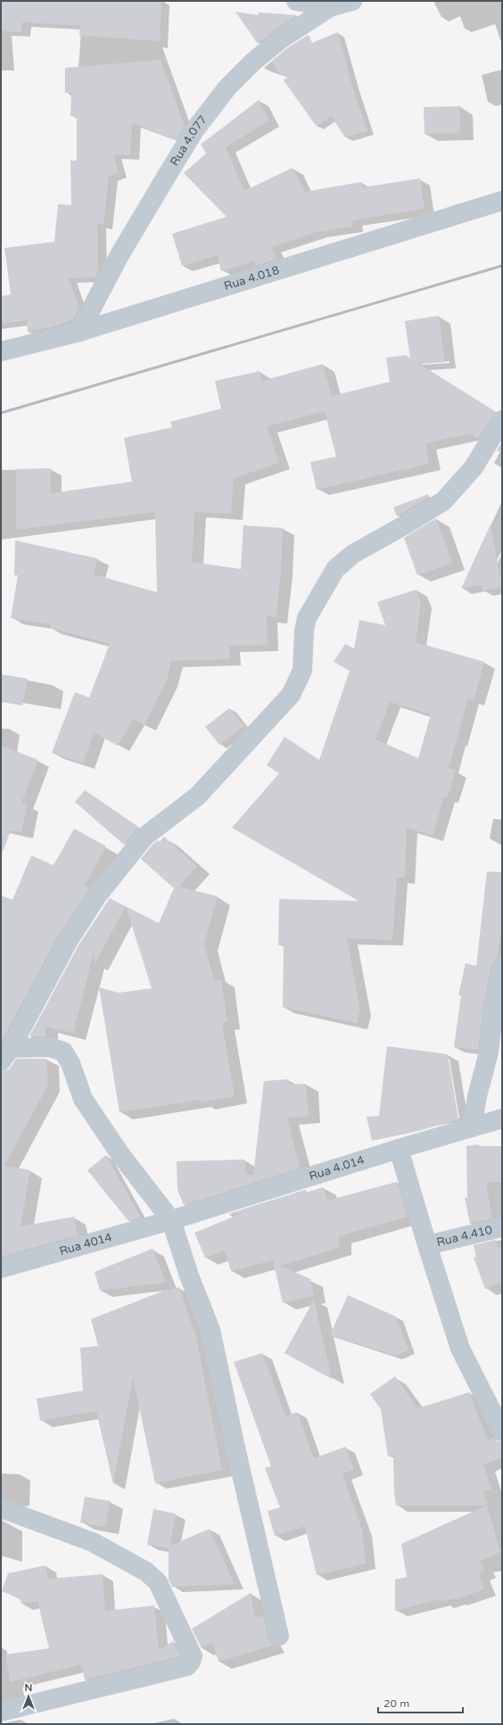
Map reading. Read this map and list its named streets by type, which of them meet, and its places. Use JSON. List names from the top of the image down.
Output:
{
  "streets": {
    "street": [
      "Rua 4.077",
      "Rua 4.018",
      "Rua 4.014",
      "Rua 4.410",
      "Rua 4014"
    ]
  },
  "crossings": [
    ["Rua 4.077", "Rua 4.018"],
    ["Rua 4.014", "Rua 4014"]
  ],
  "scale_bar": "20 m",
  "north": "top"
}
